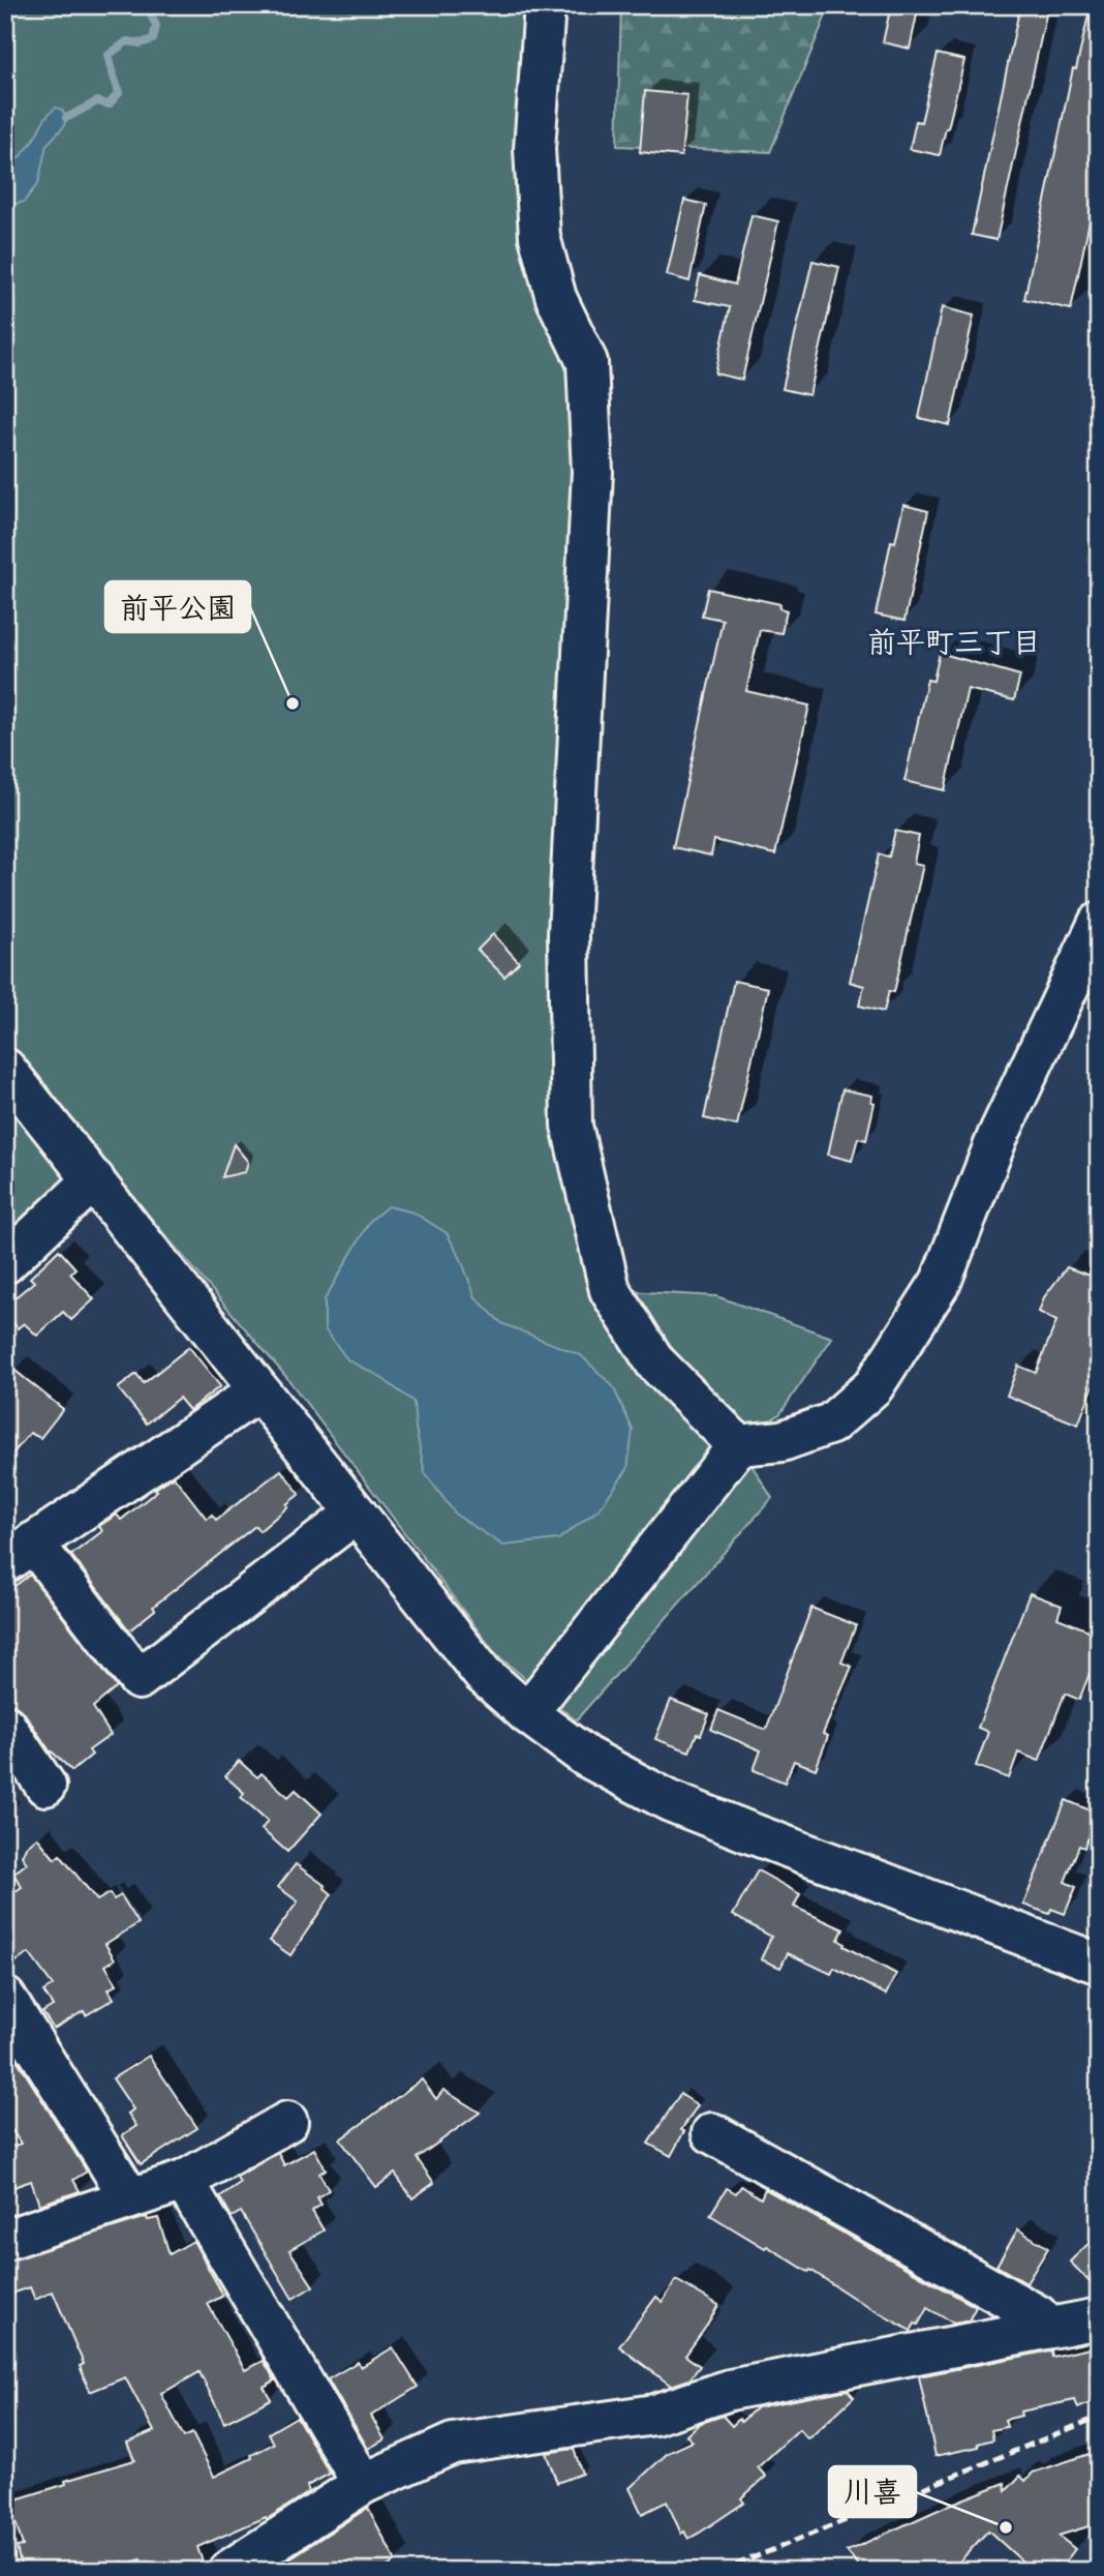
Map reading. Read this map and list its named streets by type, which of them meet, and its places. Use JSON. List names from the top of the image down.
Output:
{
  "districts": ["前平町三丁目"],
  "places": ["前平公園", "川喜"]
}
